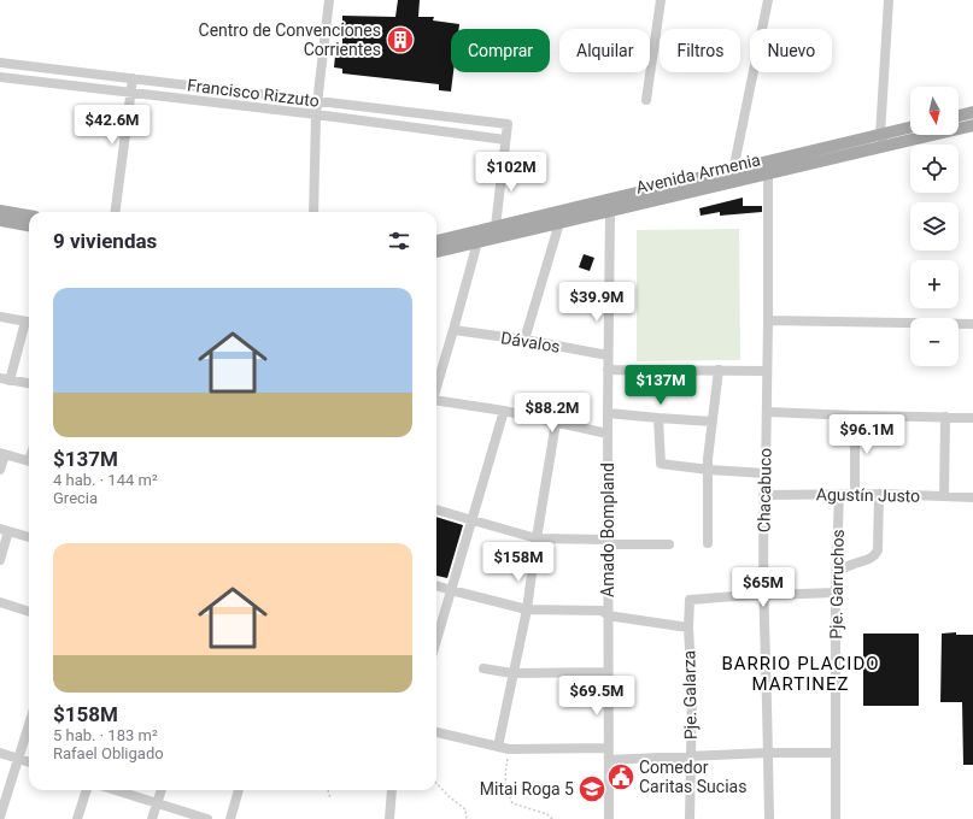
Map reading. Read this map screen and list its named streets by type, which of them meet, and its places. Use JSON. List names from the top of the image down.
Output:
{
  "streets": {
    "main road": ["Avenida Armenia"],
    "street": [
      "Francisco Rizzuto",
      "Dávalos",
      "Chacabuco",
      "Agustín Justo",
      "Amado Bompland",
      "Pje. Garruchos",
      "Pje. Galarza"
    ]
  },
  "crossings": [
    ["Avenida Armenia", "Chacabuco"],
    ["Avenida Armenia", "Amado Bompland"],
    ["Dávalos", "Amado Bompland"],
    ["Chacabuco", "Agustín Justo"],
    ["Chacabuco", "Pje. Galarza"],
    ["Agustín Justo", "Pje. Garruchos"]
  ],
  "districts": ["BARRIO PLACIDO MARTINEZ"],
  "places": {
    "building": ["Centro de Convenciones Corrientes"],
    "public building": ["Comedor Caritas Sucias"],
    "school or university": ["Mitai Roga 5"]
  },
  "north": "bottom",
  "page": {
    "chip": [
      "Comprar",
      "Alquilar",
      "Filtros",
      "Nuevo"
    ],
    "map_buttons": ["+", "−"],
    "price": [
      "$42.6M",
      "$102M",
      "$39.9M",
      "$137M",
      "$88.2M",
      "$96.1M",
      "$158M",
      "$65M",
      "$69.5M"
    ],
    "heading": "9 viviendas",
    "list": [
      {
        "name": "$137M",
        "note": "4 hab. · 144 m² · Grecia"
      },
      {
        "name": "$158M",
        "note": "5 hab. · 183 m² · Rafael Obligado"
      }
    ]
  }
}
